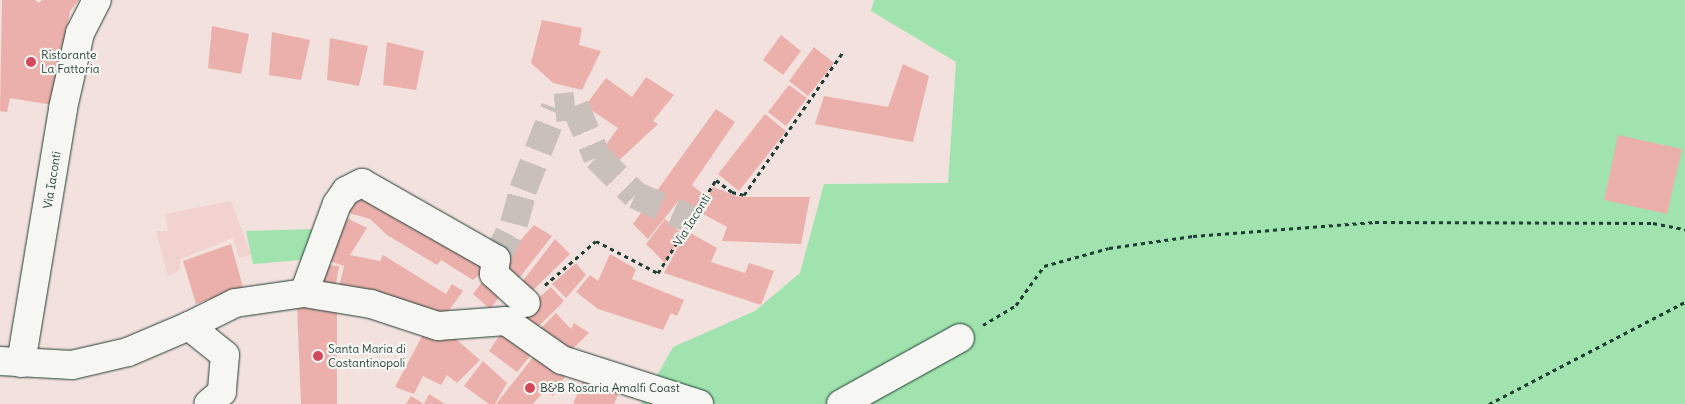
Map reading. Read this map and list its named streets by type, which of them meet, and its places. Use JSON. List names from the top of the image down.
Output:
{
  "streets": {
    "street": ["Via Iaconti"]
  },
  "places": ["Ristorante La Fattoria", "Santa Maria di Costantinopoli", "B&B Rosaria Amalfi Coast"]
}
